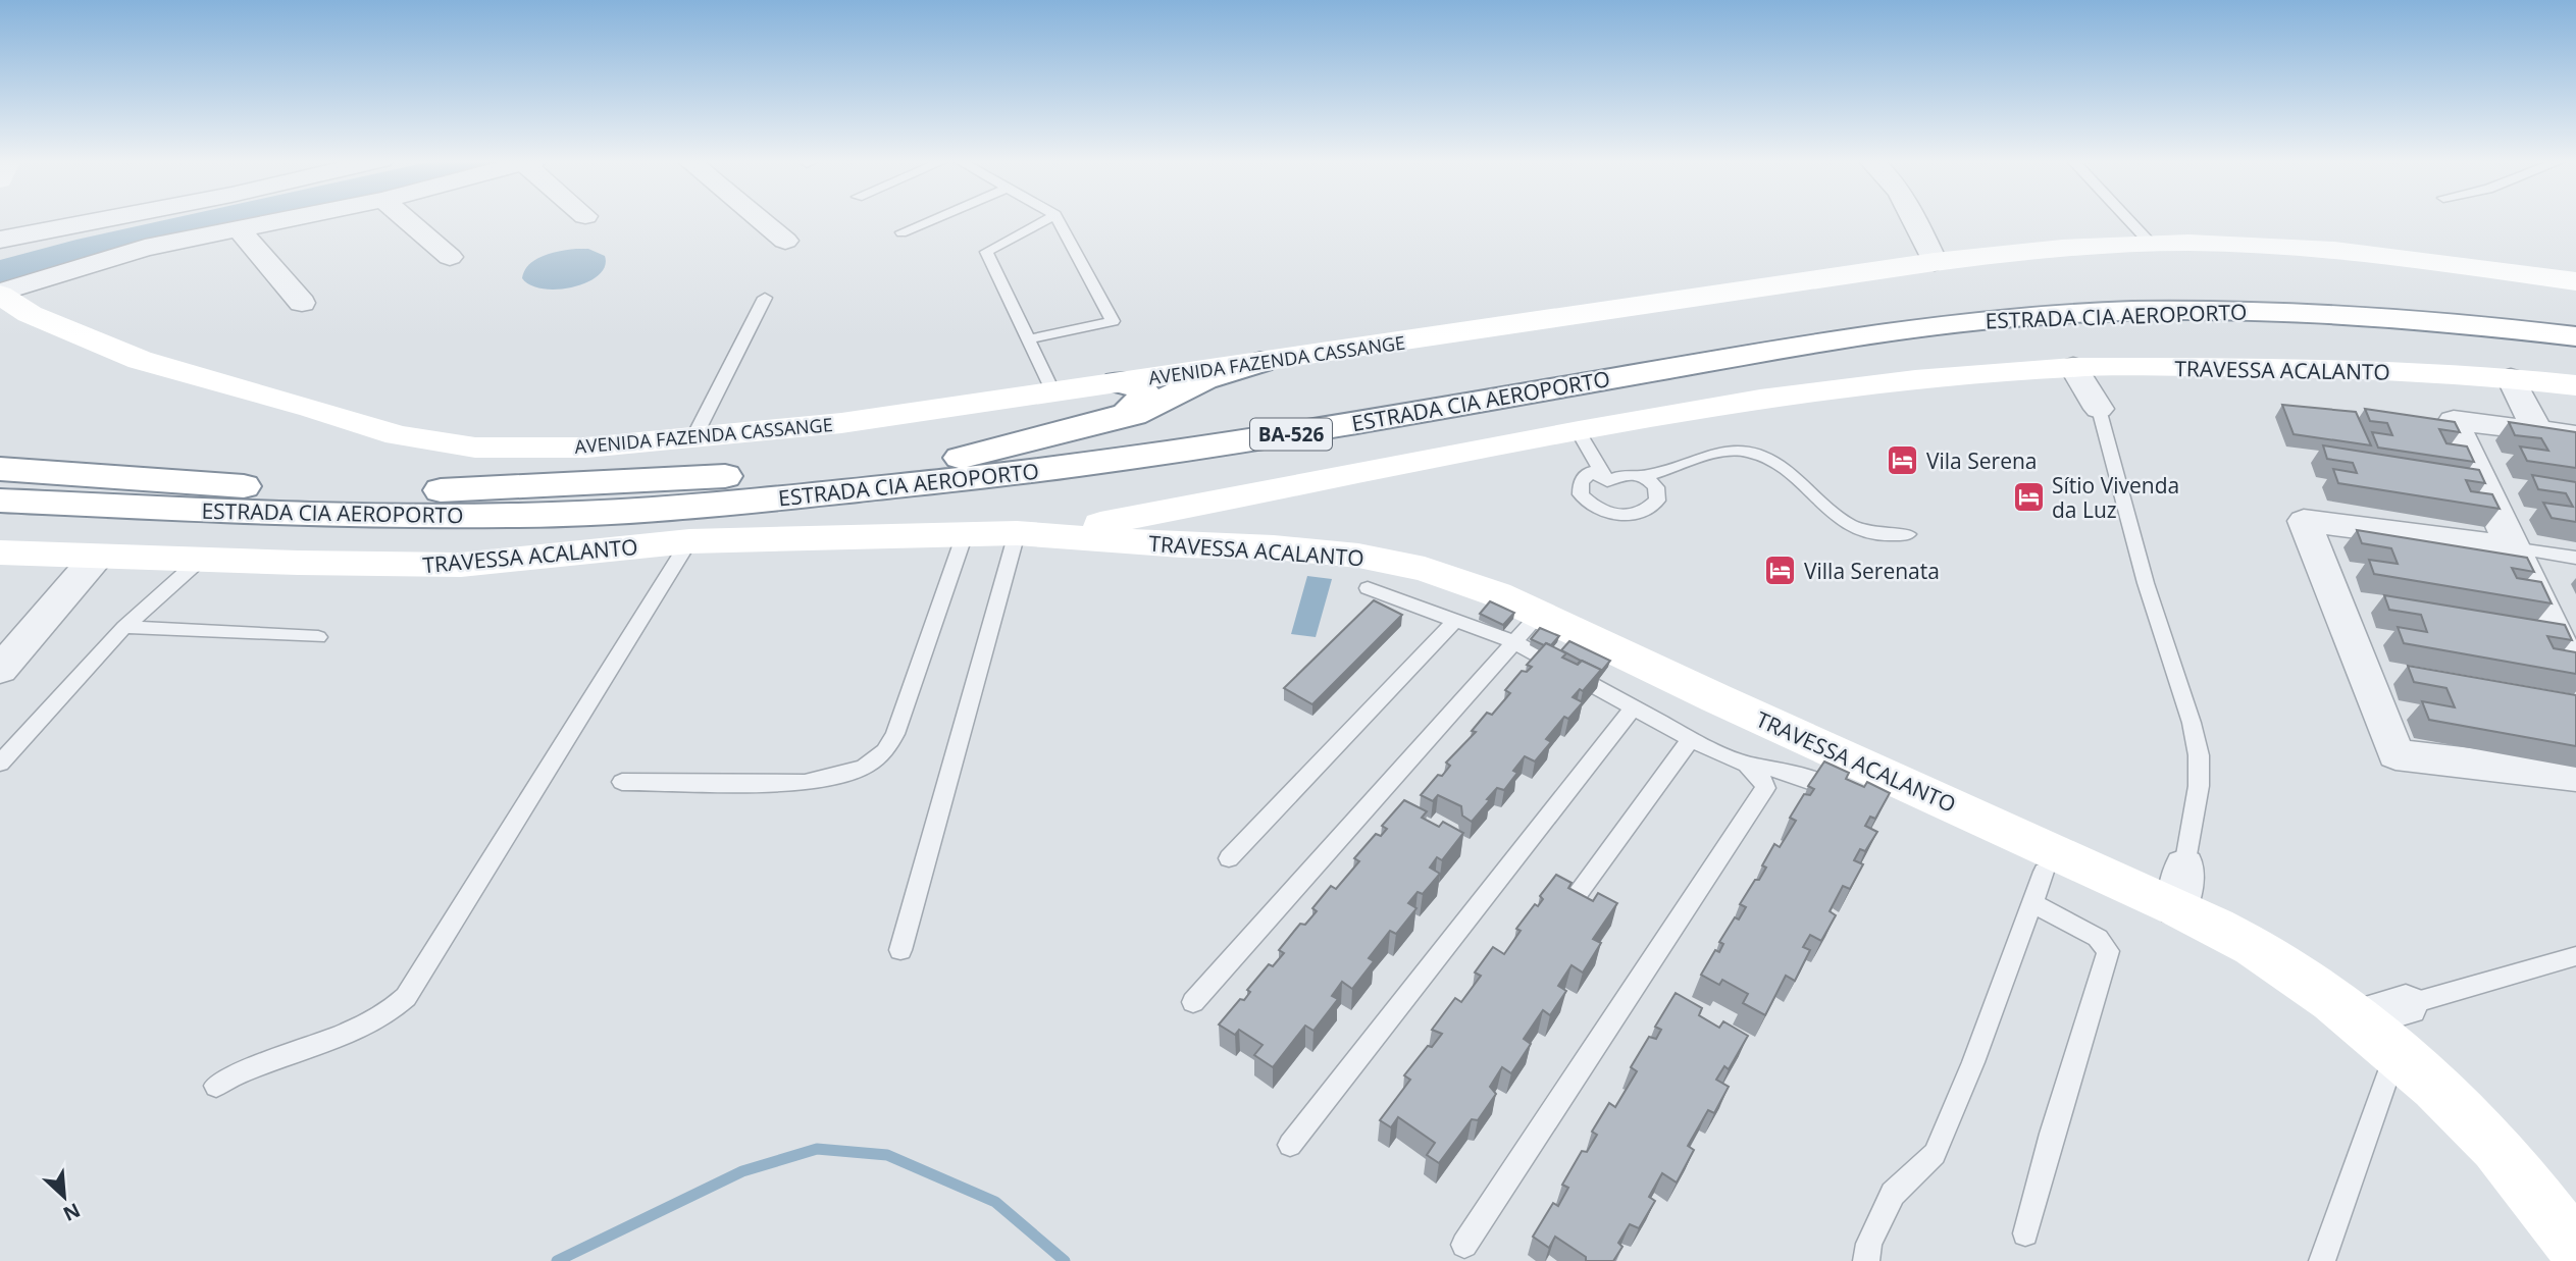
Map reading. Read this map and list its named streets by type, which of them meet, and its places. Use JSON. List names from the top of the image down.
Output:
{
  "streets": {
    "main road": [
      "ESTRADA CIA AEROPORTO",
      "AVENIDA FAZENDA CASSANGE",
      "TRAVESSA ACALANTO",
      "BA-526"
    ]
  },
  "places": {
    "hotel": ["Vila Serena", "Sítio Vivenda da Luz", "Villa Serenata"]
  },
  "north": "bottom right"
}
